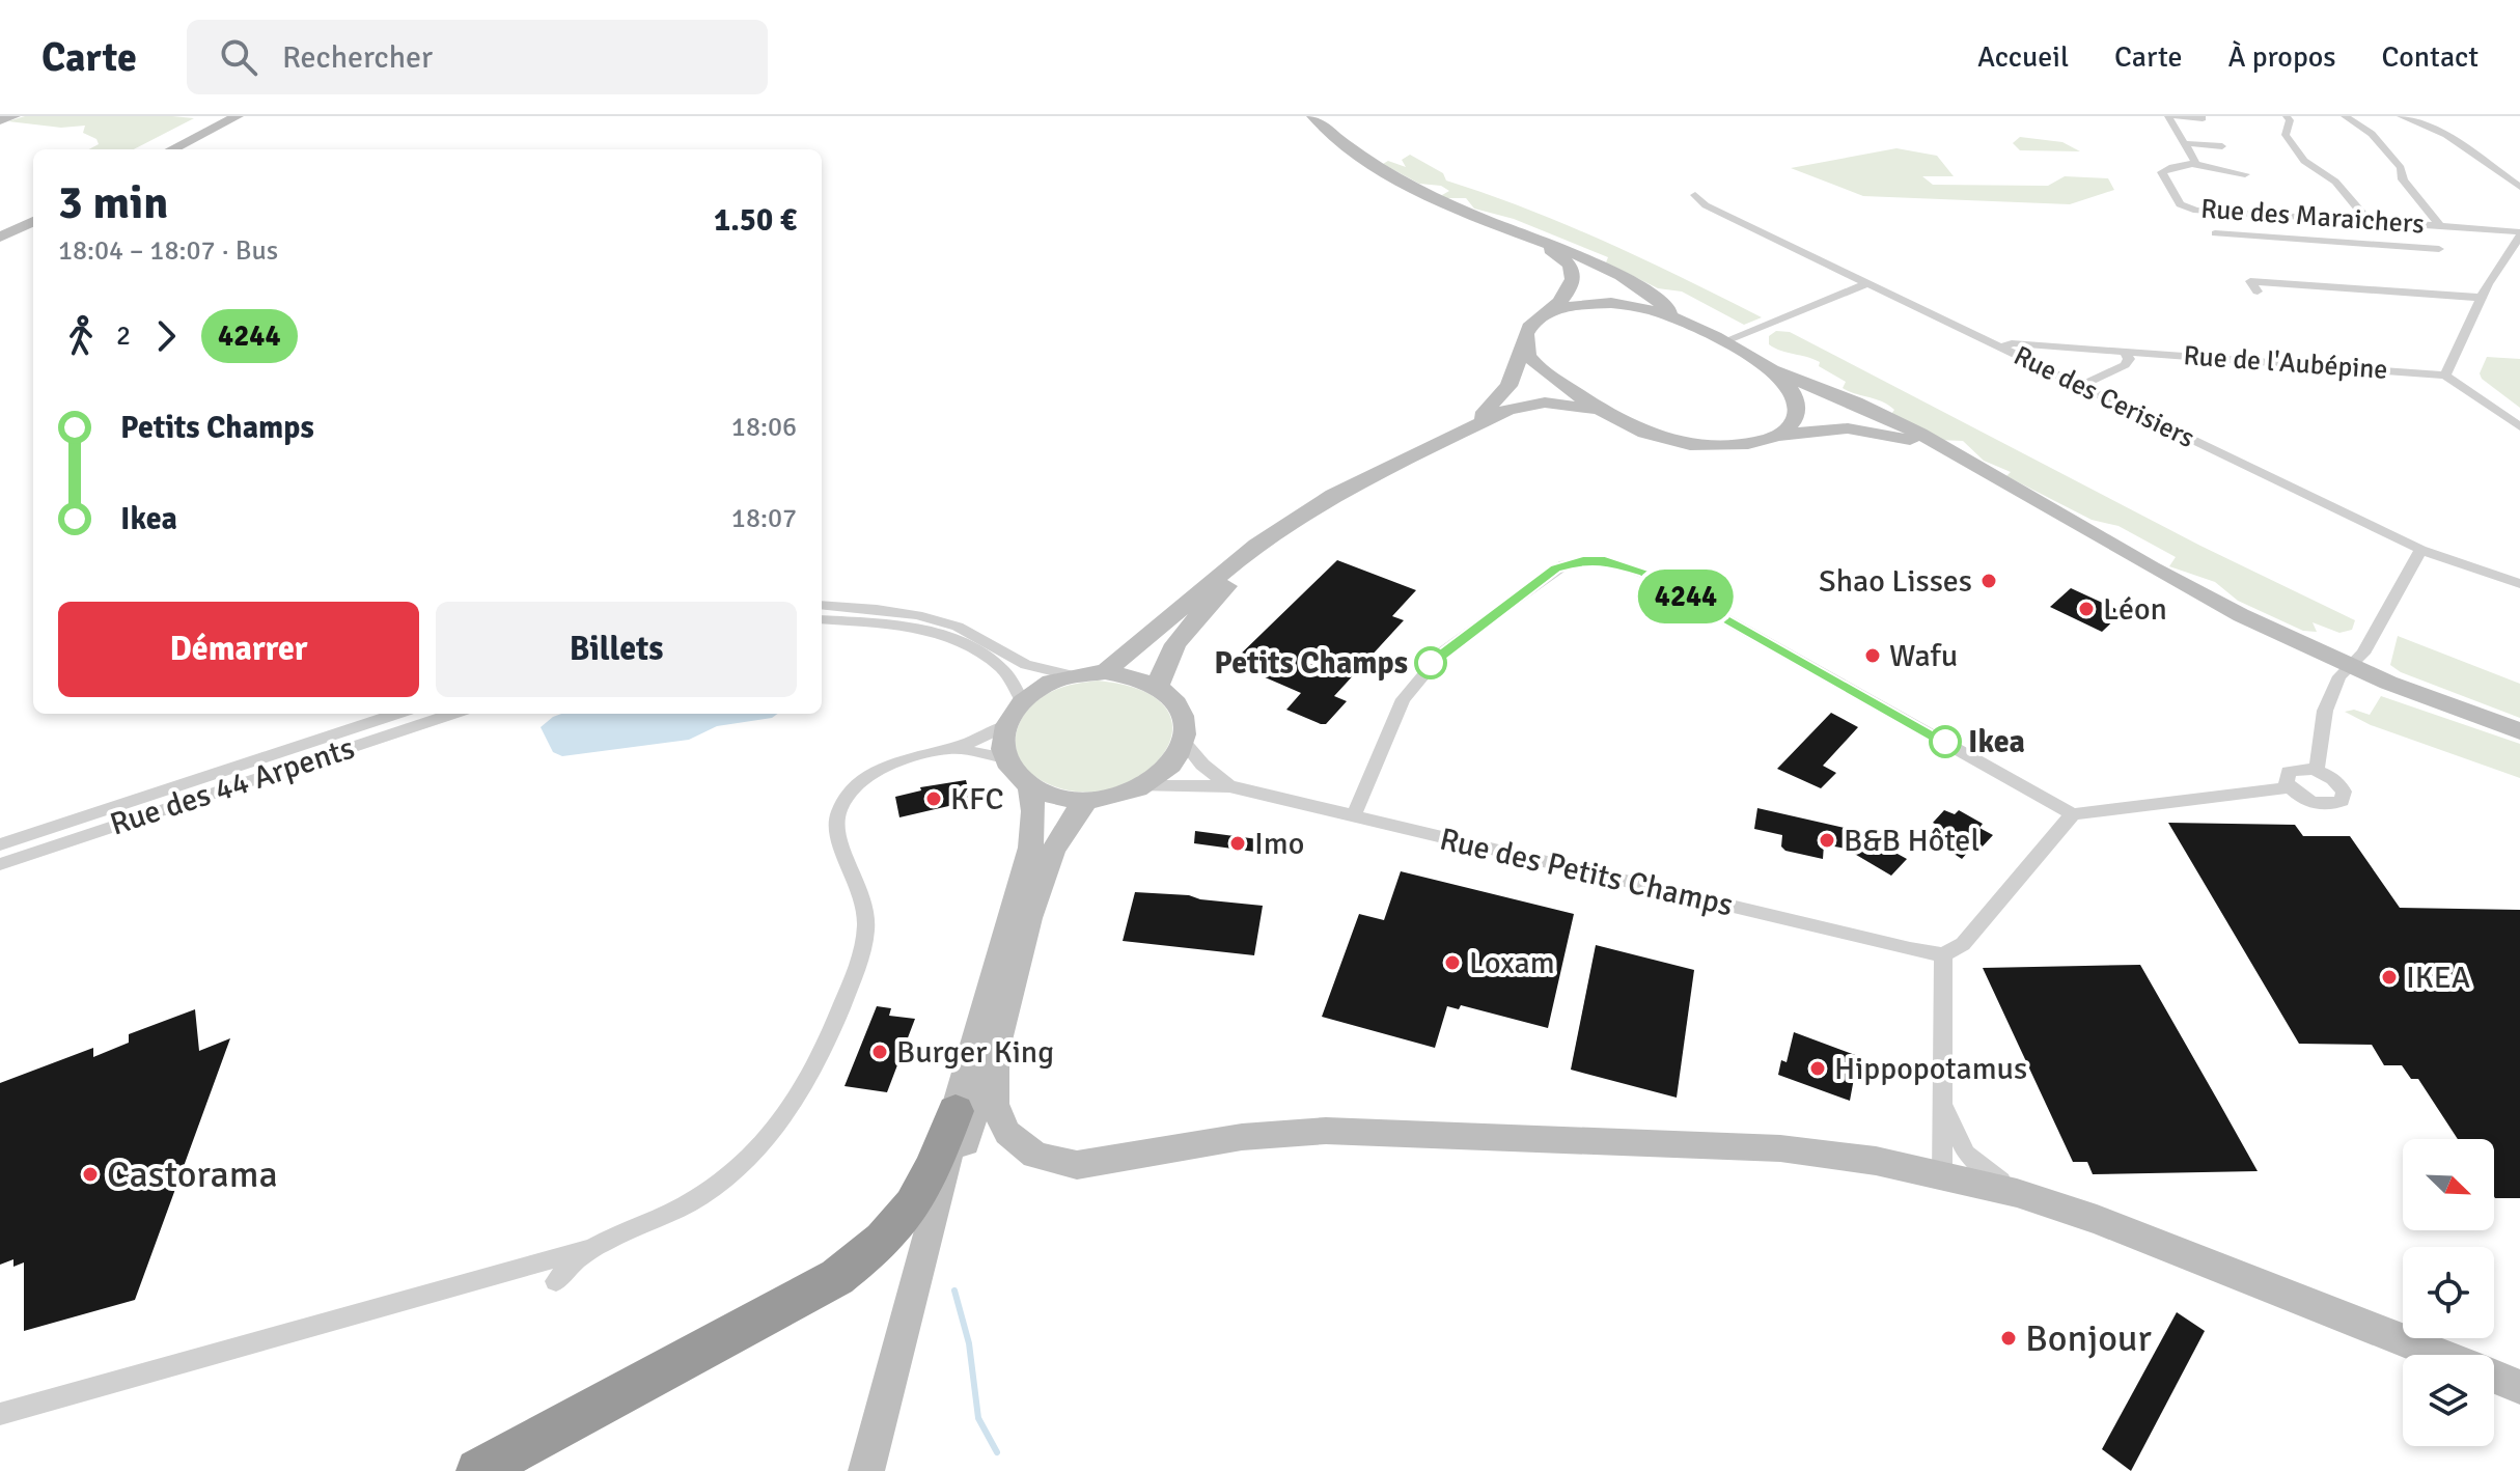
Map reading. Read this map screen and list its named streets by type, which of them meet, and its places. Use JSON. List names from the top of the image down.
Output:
{
  "streets": {
    "street": [
      "Rue des Maraichers",
      "Rue de l'Aubépine",
      "Rue des Cerisiers",
      "Rue des 44 Arpents",
      "Rue des Petits Champs"
    ]
  },
  "crossings": [
    ["Rue de l'Aubépine", "Rue des Cerisiers"]
  ],
  "places": [
    "Shao Lisses",
    "Léon",
    "Wafu",
    "Petits Champs",
    "Ikea",
    "KFC",
    "B&B Hôtel",
    "Imo",
    "Loxam",
    "IKEA",
    "Burger King",
    "Hippopotamus",
    "Castorama",
    "Bonjour"
  ],
  "lines": ["bus line 4244"],
  "north": "bottom right",
  "page": {
    "header": "Carte",
    "search": "Rechercher",
    "nav": [
      "Accueil",
      "Carte",
      "À propos",
      "Contact"
    ],
    "on_map": "4244",
    "heading": ["3 min", "18:04 – 18:07 · Bus", "1.50 €"],
    "legs": ["2", "4244"],
    "list": [
      {
        "name": "Petits Champs",
        "value": "18:06"
      },
      {
        "name": "Ikea",
        "value": "18:07"
      }
    ],
    "buttons": ["Démarrer", "Billets"]
  }
}
